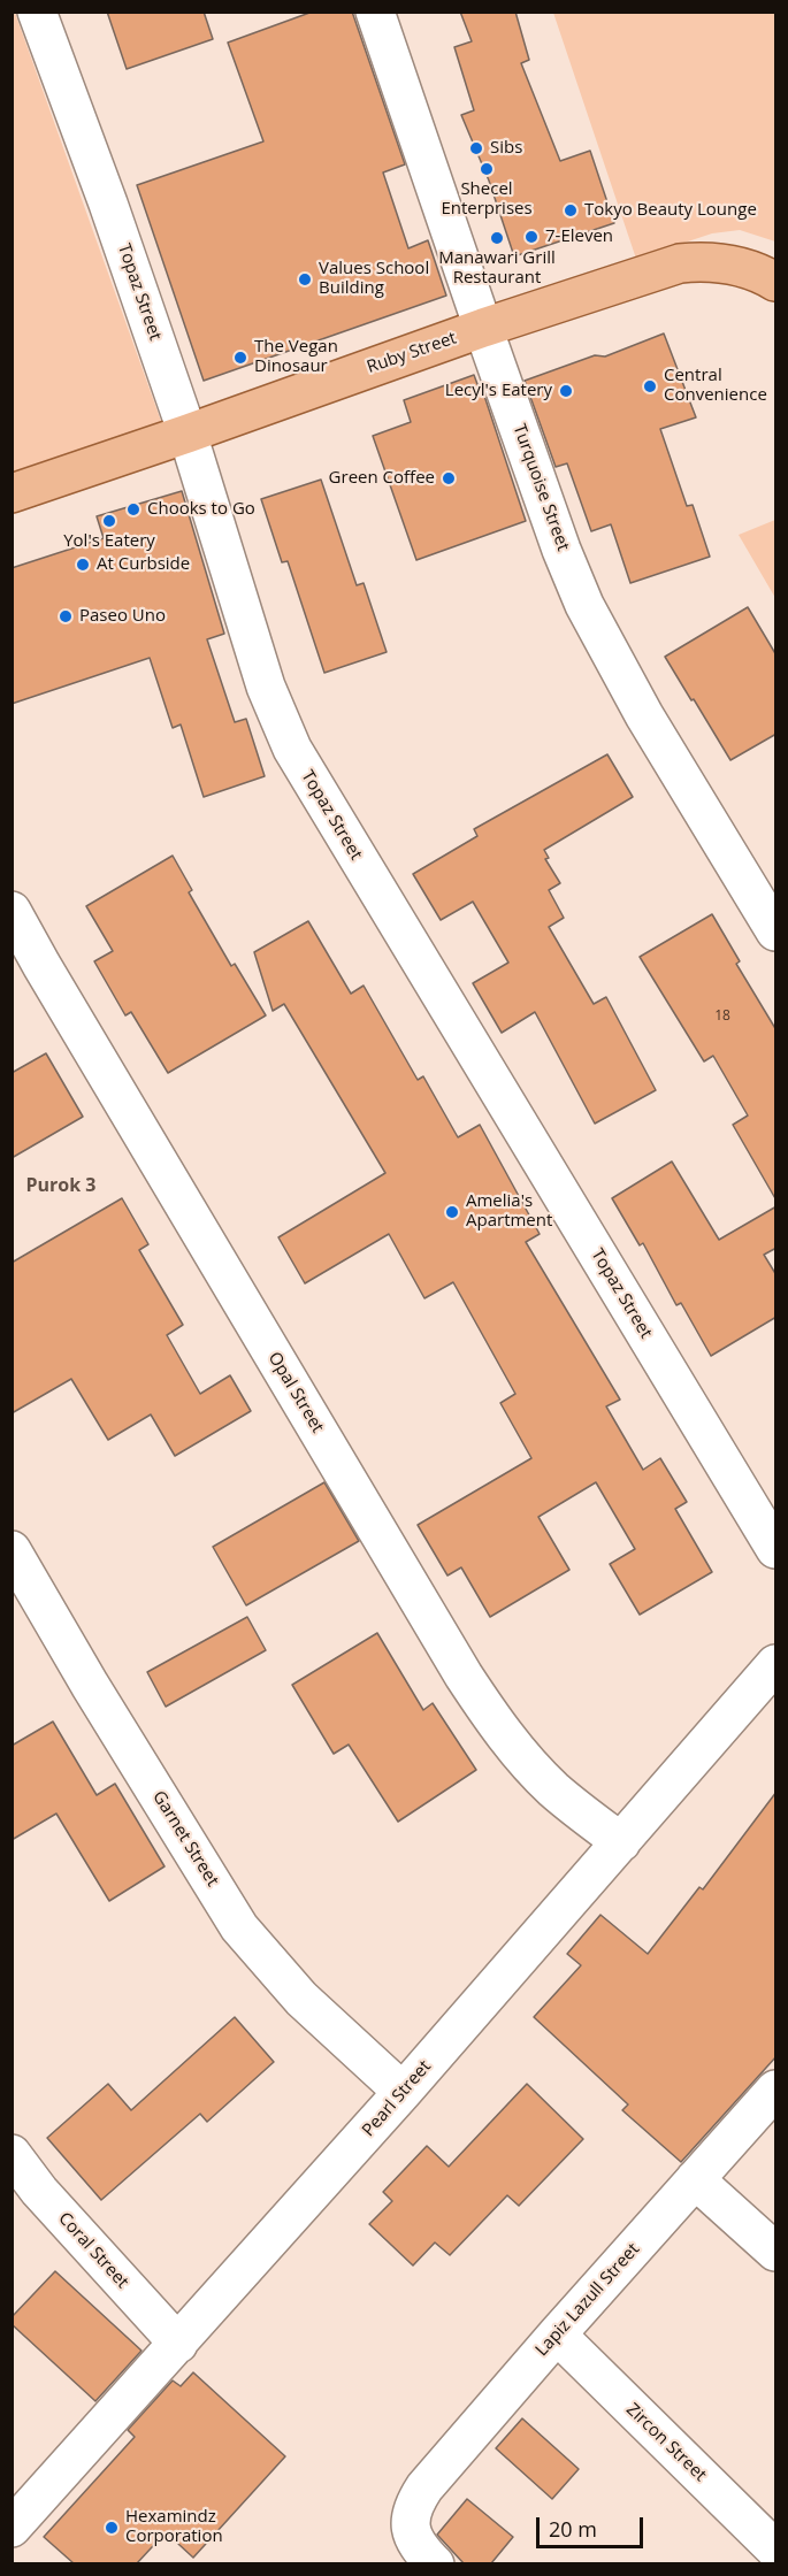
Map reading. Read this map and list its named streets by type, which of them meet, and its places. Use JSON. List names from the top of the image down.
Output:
{
  "streets": {
    "main road": ["Ruby Street"],
    "street": [
      "Topaz Street",
      "Turquoise Street",
      "Opal Street",
      "Garnet Street",
      "Pearl Street",
      "Coral Street",
      "Lapiz Lazull Street",
      "Zircon Street"
    ]
  },
  "crossings": [
    ["Topaz Street", "Ruby Street"],
    ["Ruby Street", "Turquoise Street"],
    ["Opal Street", "Pearl Street"],
    ["Garnet Street", "Pearl Street"],
    ["Pearl Street", "Coral Street"],
    ["Lapiz Lazull Street", "Zircon Street"]
  ],
  "districts": ["Purok 3"],
  "places": [
    "Sibs",
    "Shecel Enterprises",
    "Tokyo Beauty Lounge",
    "7-Eleven",
    "Manawari Grill Restaurant",
    "Values School Building",
    "The Vegan Dinosaur",
    "Central Convenience",
    "Lecyl's Eatery",
    "Green Coffee",
    "Chooks to Go",
    "Yol's Eatery",
    "At Curbside",
    "Paseo Uno",
    "Amelia's Apartment",
    "Hexamindz Corporation"
  ],
  "house_numbers": ["18"],
  "scale_bar": "20 m"
}
